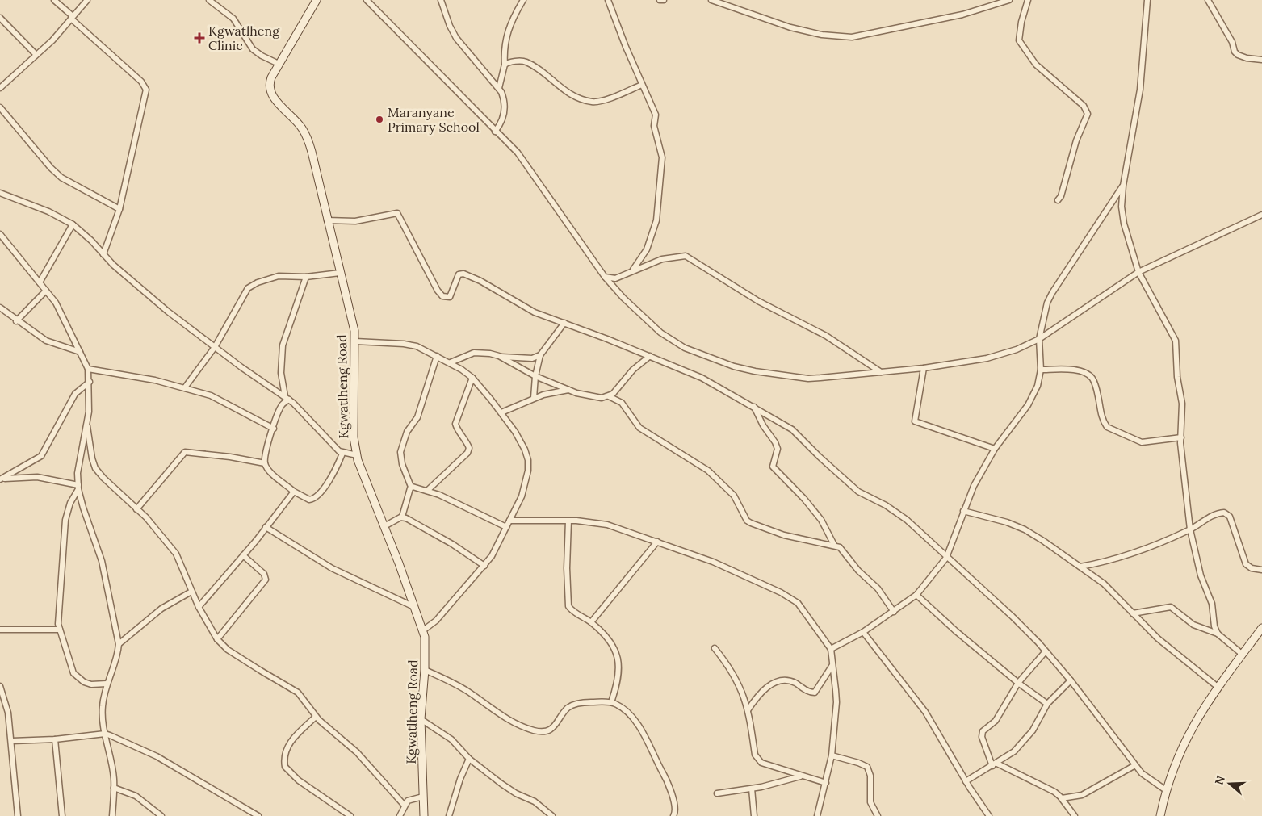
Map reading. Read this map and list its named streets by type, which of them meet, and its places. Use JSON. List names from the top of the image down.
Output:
{
  "streets": {
    "street": ["Kgwatlheng Road"]
  },
  "places": {
    "health": ["Kgwatlheng Clinic"],
    "other": ["Maranyane Primary School"]
  },
  "north": "left"
}
